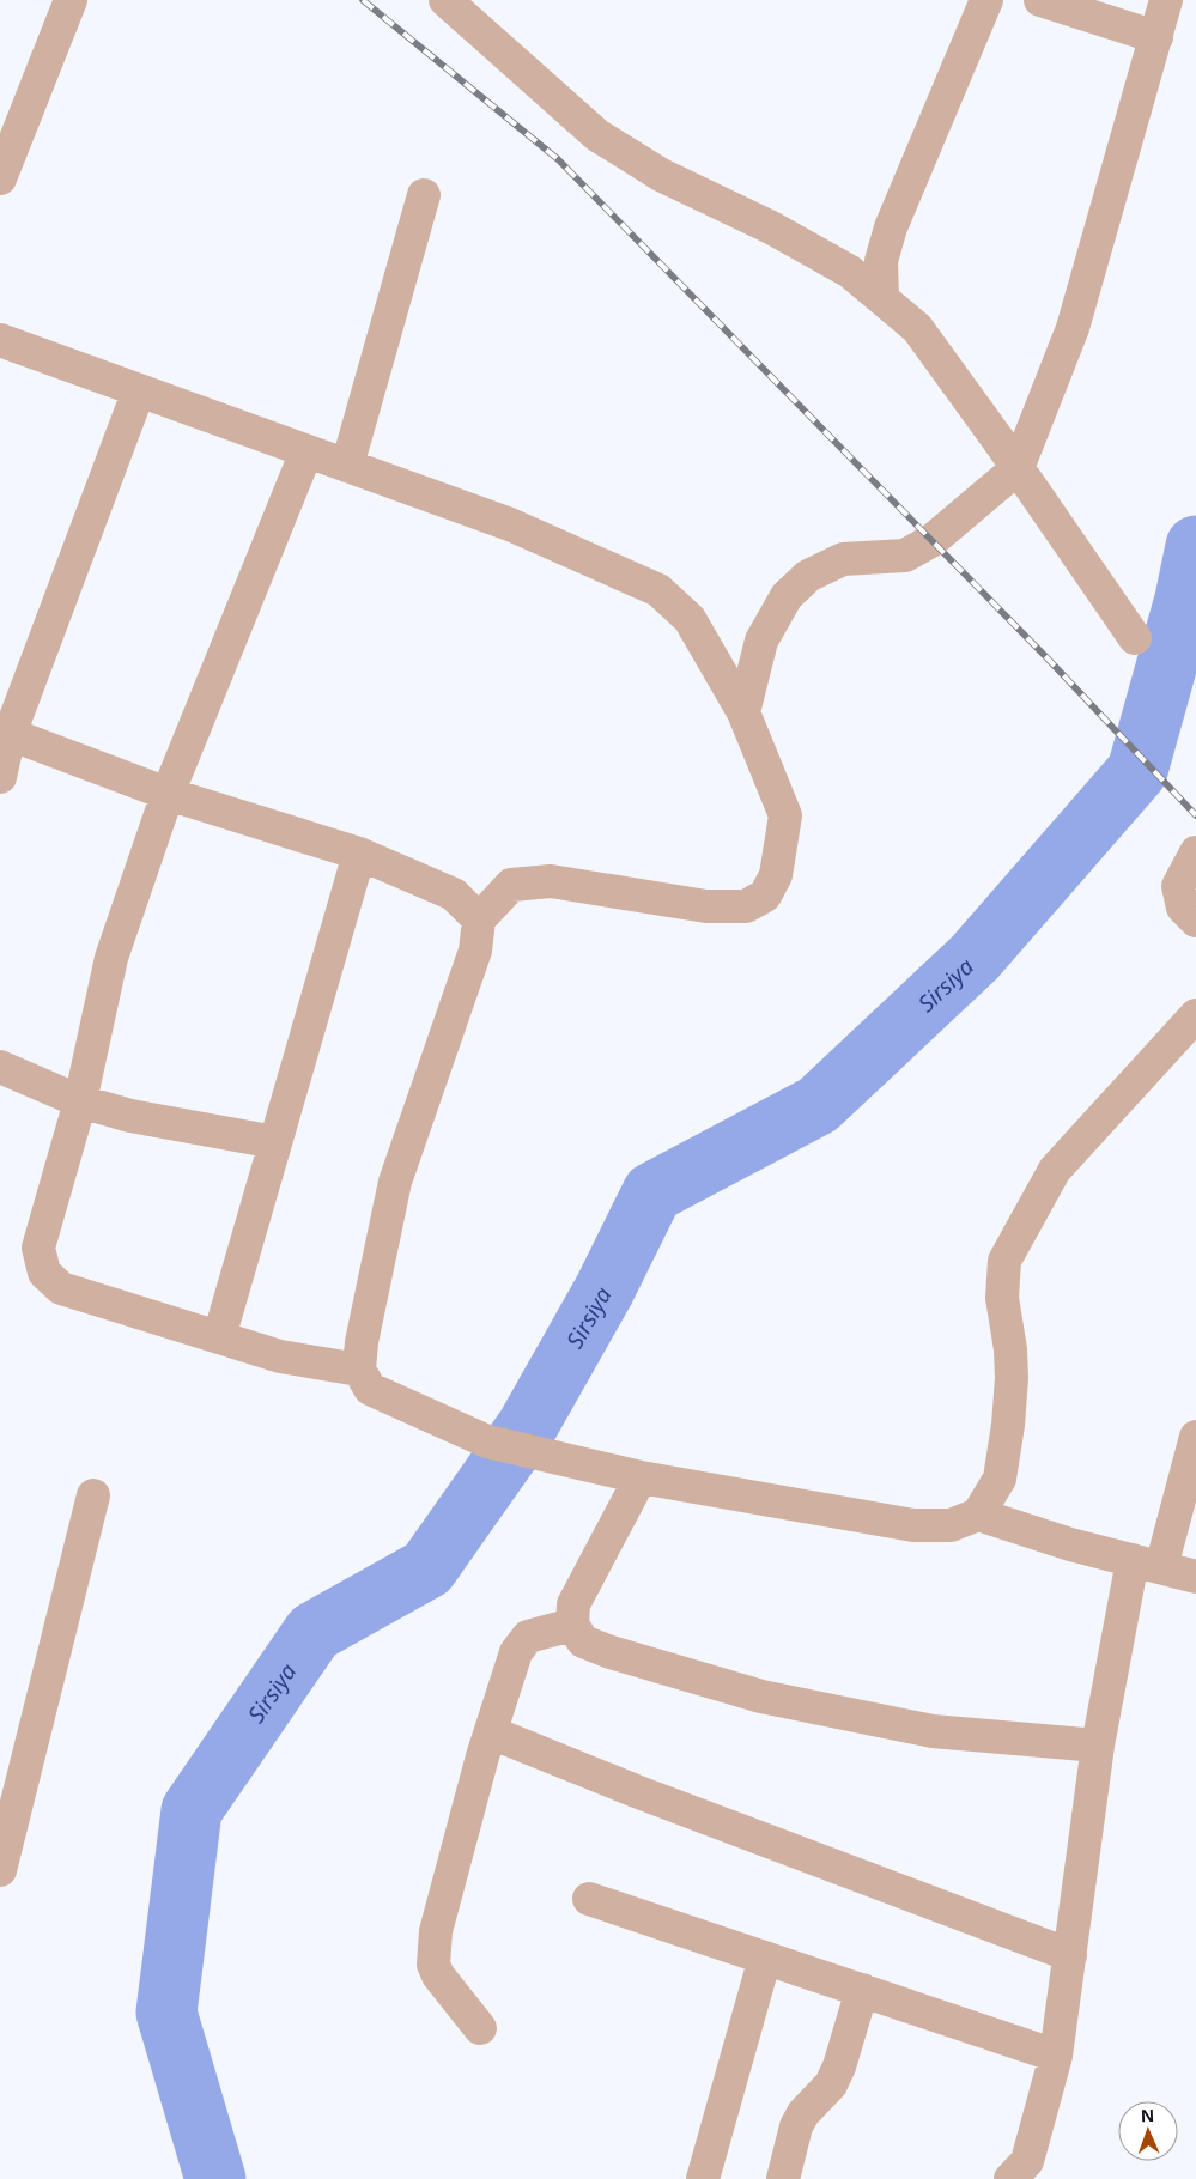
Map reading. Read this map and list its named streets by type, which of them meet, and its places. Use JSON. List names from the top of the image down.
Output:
{
  "water": ["Sirsiya"],
  "north": "top"
}
